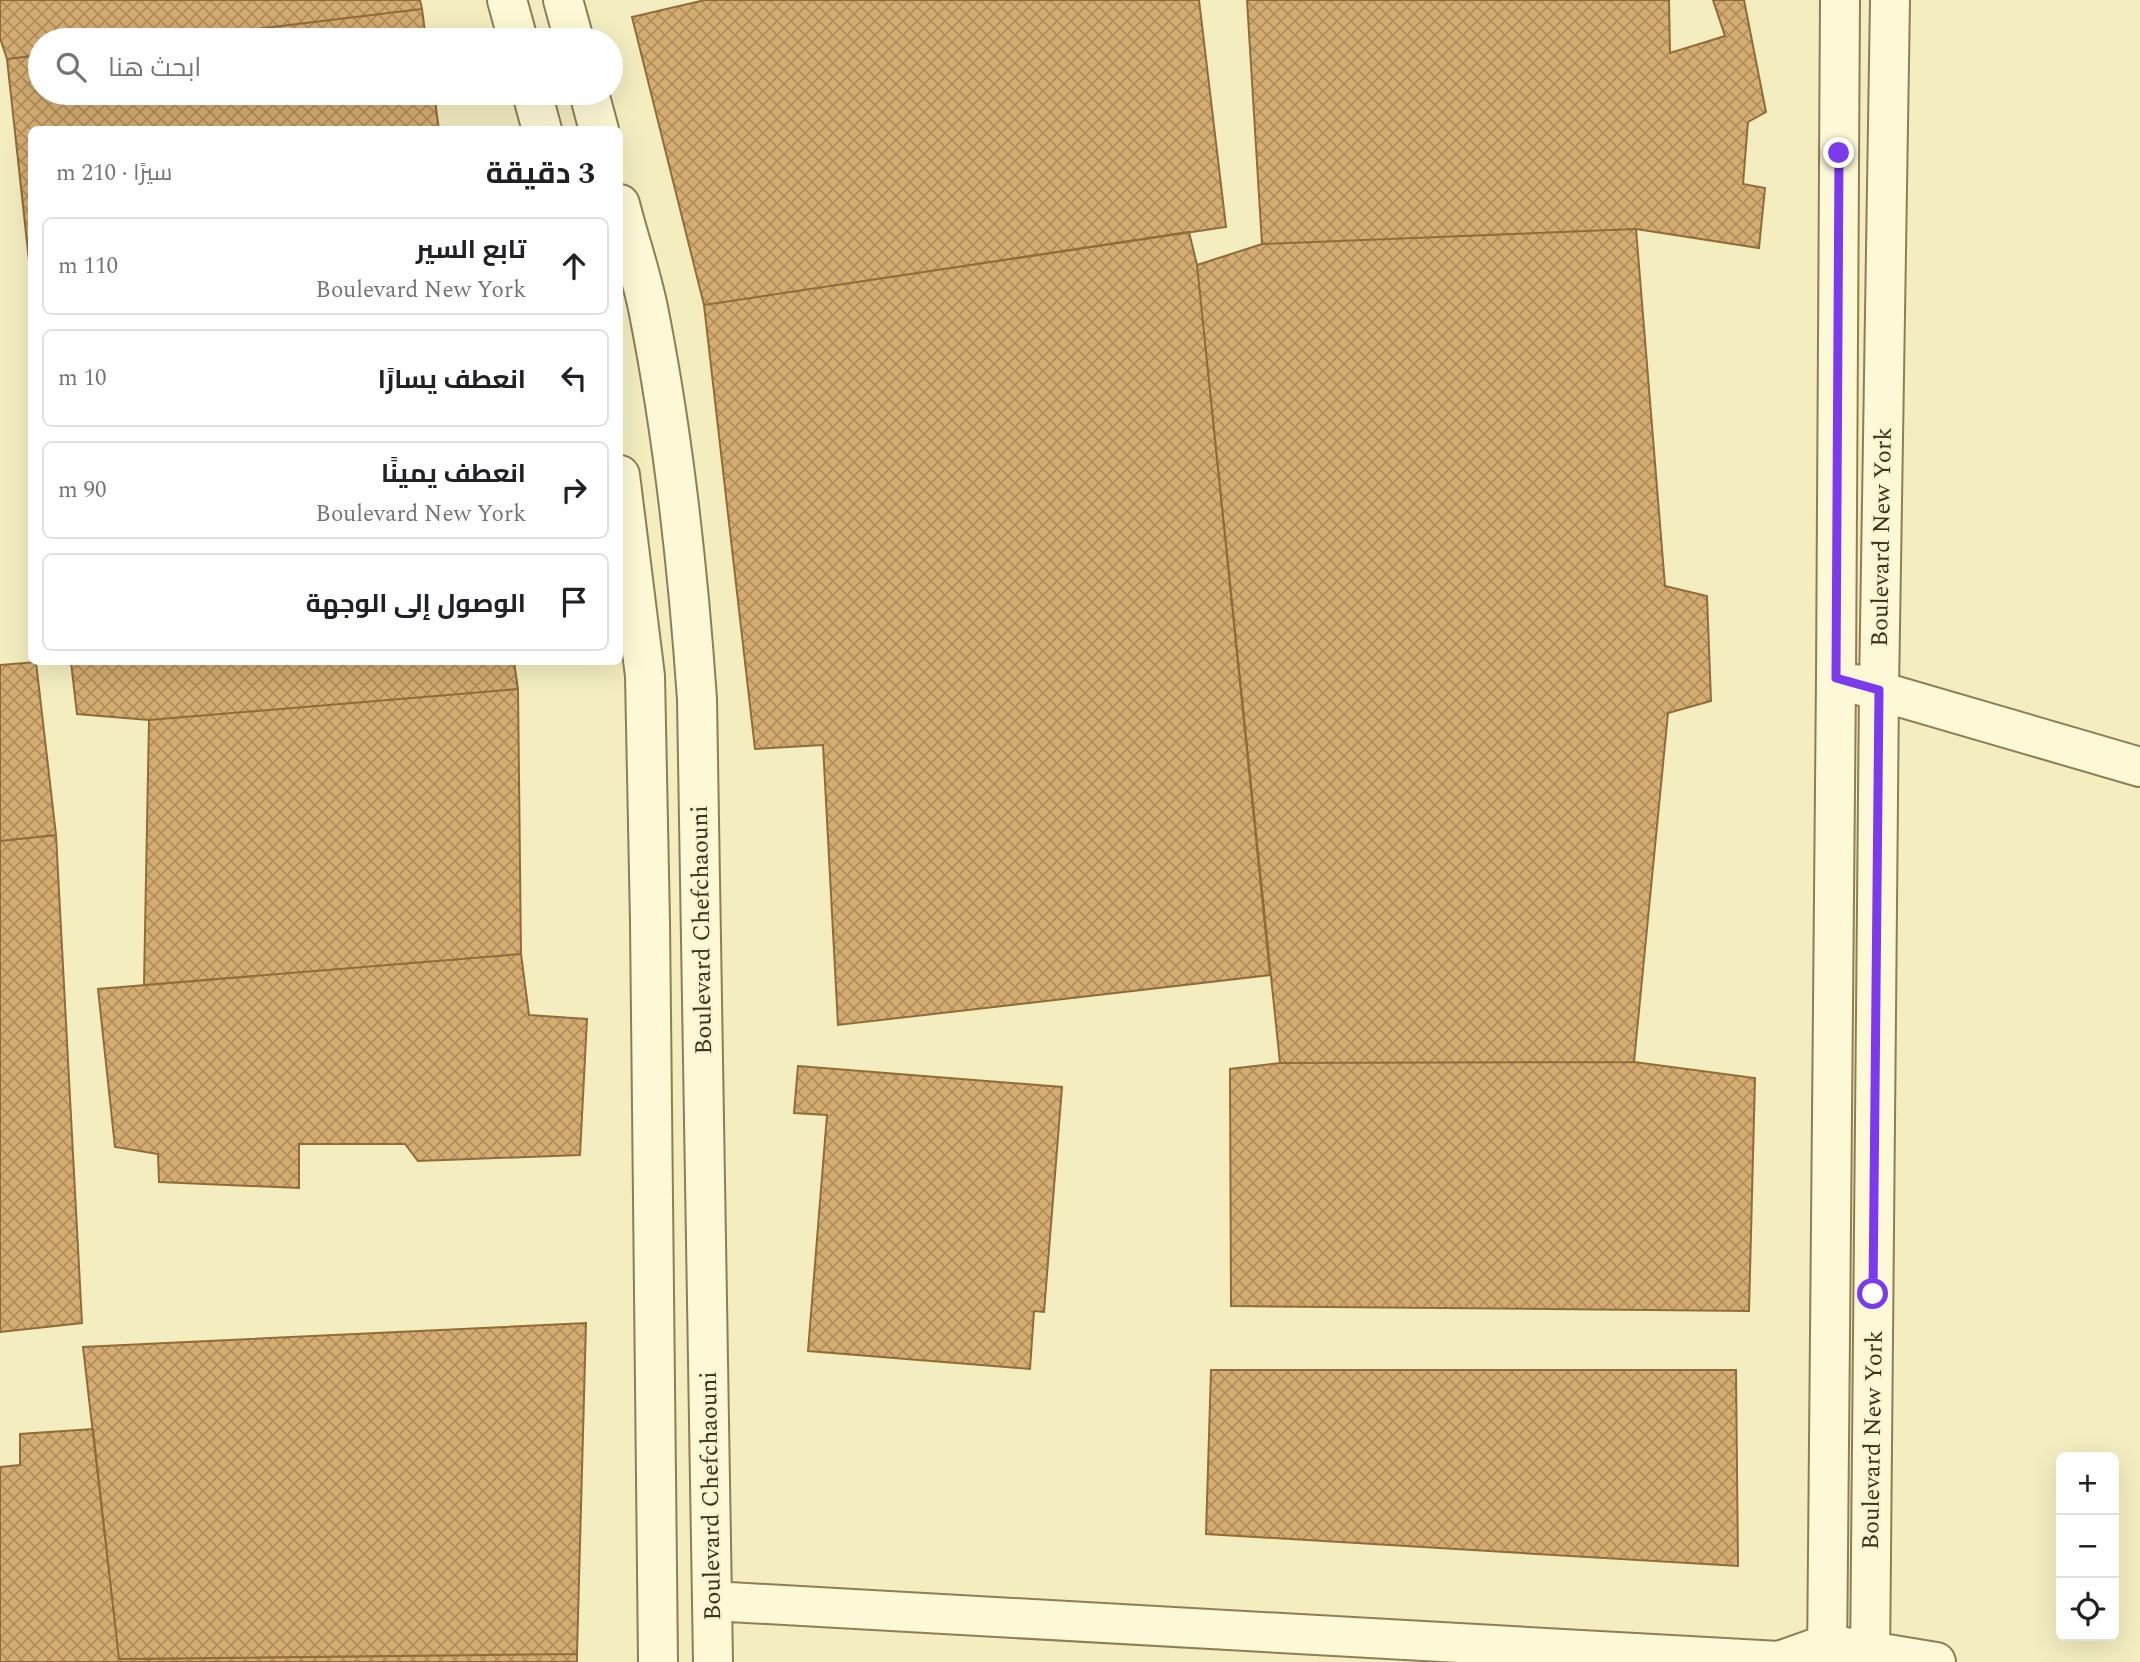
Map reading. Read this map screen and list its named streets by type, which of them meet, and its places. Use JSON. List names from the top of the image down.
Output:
{
  "streets": {
    "street": ["Boulevard New York", "Boulevard Chefchaouni"]
  },
  "page": {
    "search": "ابحث هنا",
    "heading": ["3 دقيقة", "سيرًا · 210 m"],
    "list": [
      ["تابع السير", "Boulevard New York", "110 m"],
      ["انعطف يسارًا", "10 m"],
      ["انعطف يمينًا", "Boulevard New York", "90 m"],
      "الوصول إلى الوجهة"
    ],
    "map_buttons": ["+", "−"]
  }
}
